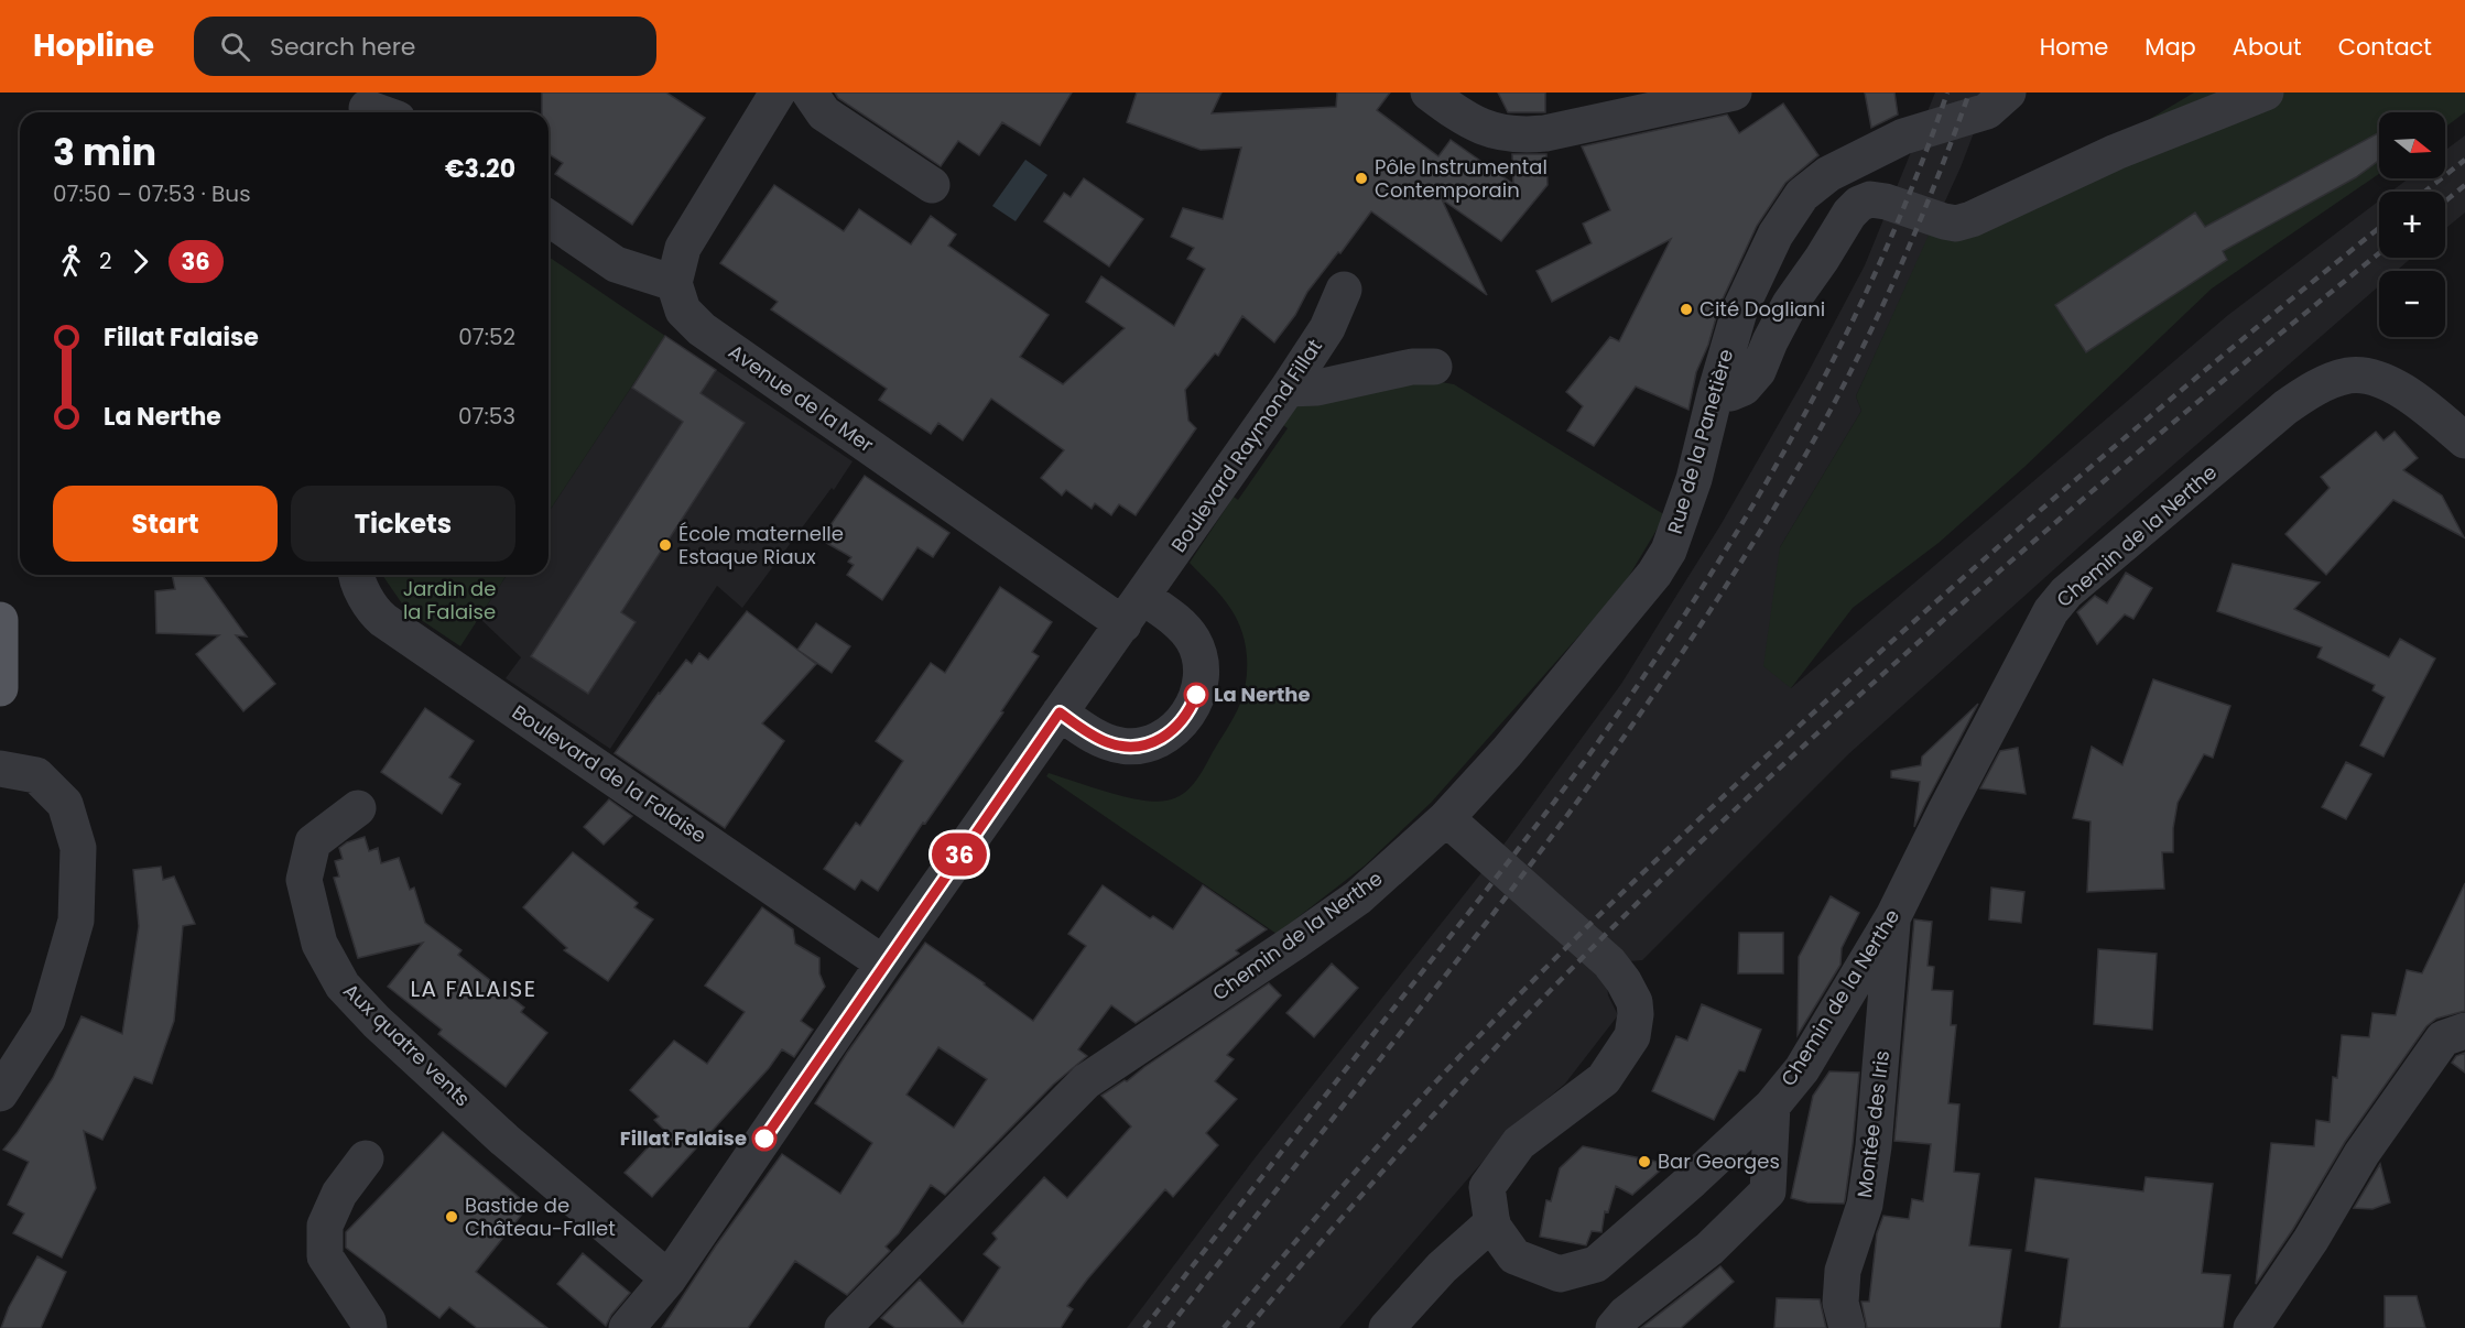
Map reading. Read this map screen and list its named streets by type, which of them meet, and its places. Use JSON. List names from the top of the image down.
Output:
{
  "streets": {
    "street": [
      "Avenue de la Mer",
      "Rue de la Panetière",
      "Boulevard Raymond Fillat",
      "Chemin de la Nerthe",
      "Boulevard de la Falaise",
      "Aux quatre vents",
      "Montée des Iris"
    ]
  },
  "crossings": [
    ["Avenue de la Mer", "Boulevard Raymond Fillat"],
    ["Rue de la Panetière", "Chemin de la Nerthe"],
    ["Boulevard Raymond Fillat", "Boulevard de la Falaise"],
    ["Boulevard Raymond Fillat", "Aux quatre vents"],
    ["Chemin de la Nerthe", "Montée des Iris"]
  ],
  "districts": ["LA FALAISE"],
  "parks": ["Jardin de la Falaise"],
  "places": [
    "Pôle Instrumental Contemporain",
    "Cité Dogliani",
    "École maternelle Estaque Riaux",
    "La Nerthe",
    "Fillat Falaise",
    "Bar Georges",
    "Bastide de Château-Fallet"
  ],
  "lines": ["bus line 36"],
  "north": "right",
  "page": {
    "header": "Hopline",
    "search": "Search here",
    "nav": [
      "Home",
      "Map",
      "About",
      "Contact"
    ],
    "on_map": "36",
    "map_buttons": ["+", "−"],
    "heading": ["3 min", "07:50 – 07:53 · Bus", "€3.20"],
    "legs": ["2", "36"],
    "list": [
      {
        "name": "Fillat Falaise",
        "value": "07:52"
      },
      {
        "name": "La Nerthe",
        "value": "07:53"
      }
    ],
    "buttons": ["Start", "Tickets"]
  }
}
